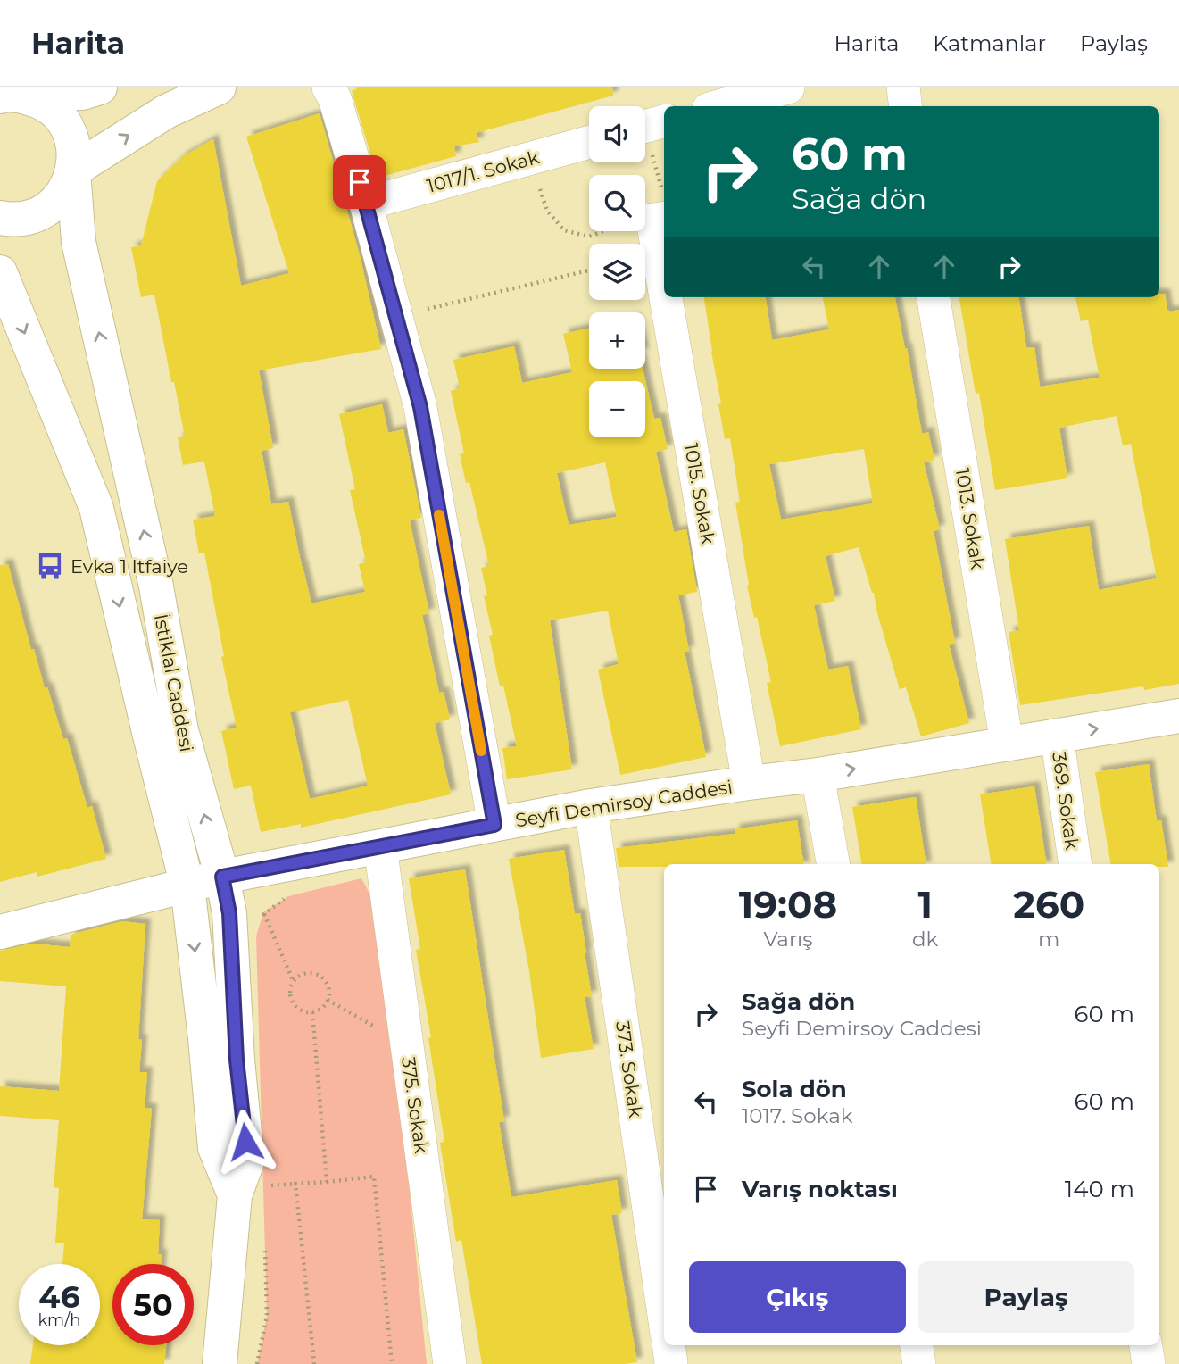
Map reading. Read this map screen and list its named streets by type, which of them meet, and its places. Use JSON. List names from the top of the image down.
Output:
{
  "streets": {
    "main road": ["İstiklal Caddesi", "Seyfi Demirsoy Caddesi"],
    "street": [
      "1017/1. Sokak",
      "1015. Sokak",
      "1013. Sokak",
      "369. Sokak",
      "373. Sokak",
      "375. Sokak"
    ]
  },
  "crossings": [
    ["1015. Sokak", "Seyfi Demirsoy Caddesi"],
    ["1013. Sokak", "Seyfi Demirsoy Caddesi"],
    ["İstiklal Caddesi", "Seyfi Demirsoy Caddesi"],
    ["369. Sokak", "Seyfi Demirsoy Caddesi"],
    ["Seyfi Demirsoy Caddesi", "373. Sokak"],
    ["Seyfi Demirsoy Caddesi", "375. Sokak"]
  ],
  "places": {
    "bus stop": ["Evka 1 Itfaiye"]
  },
  "page": {
    "header": "Harita",
    "nav": ["Harita", "Katmanlar", "Paylaş"],
    "map_buttons": ["+", "−"],
    "turn": ["60 m", "Sağa dön"],
    "eta": [
      "19:08",
      "Varış",
      "1",
      "dk",
      "260",
      "m"
    ],
    "list": [
      {
        "name": "Sağa dön",
        "note": "Seyfi Demirsoy Caddesi",
        "value": "60 m"
      },
      {
        "name": "Sola dön",
        "note": "1017. Sokak",
        "value": "60 m"
      },
      {
        "name": "Varış noktası",
        "value": "140 m"
      }
    ],
    "buttons": ["Çıkış", "Paylaş"],
    "speed": "46 km/h",
    "limit": "50"
  }
}
